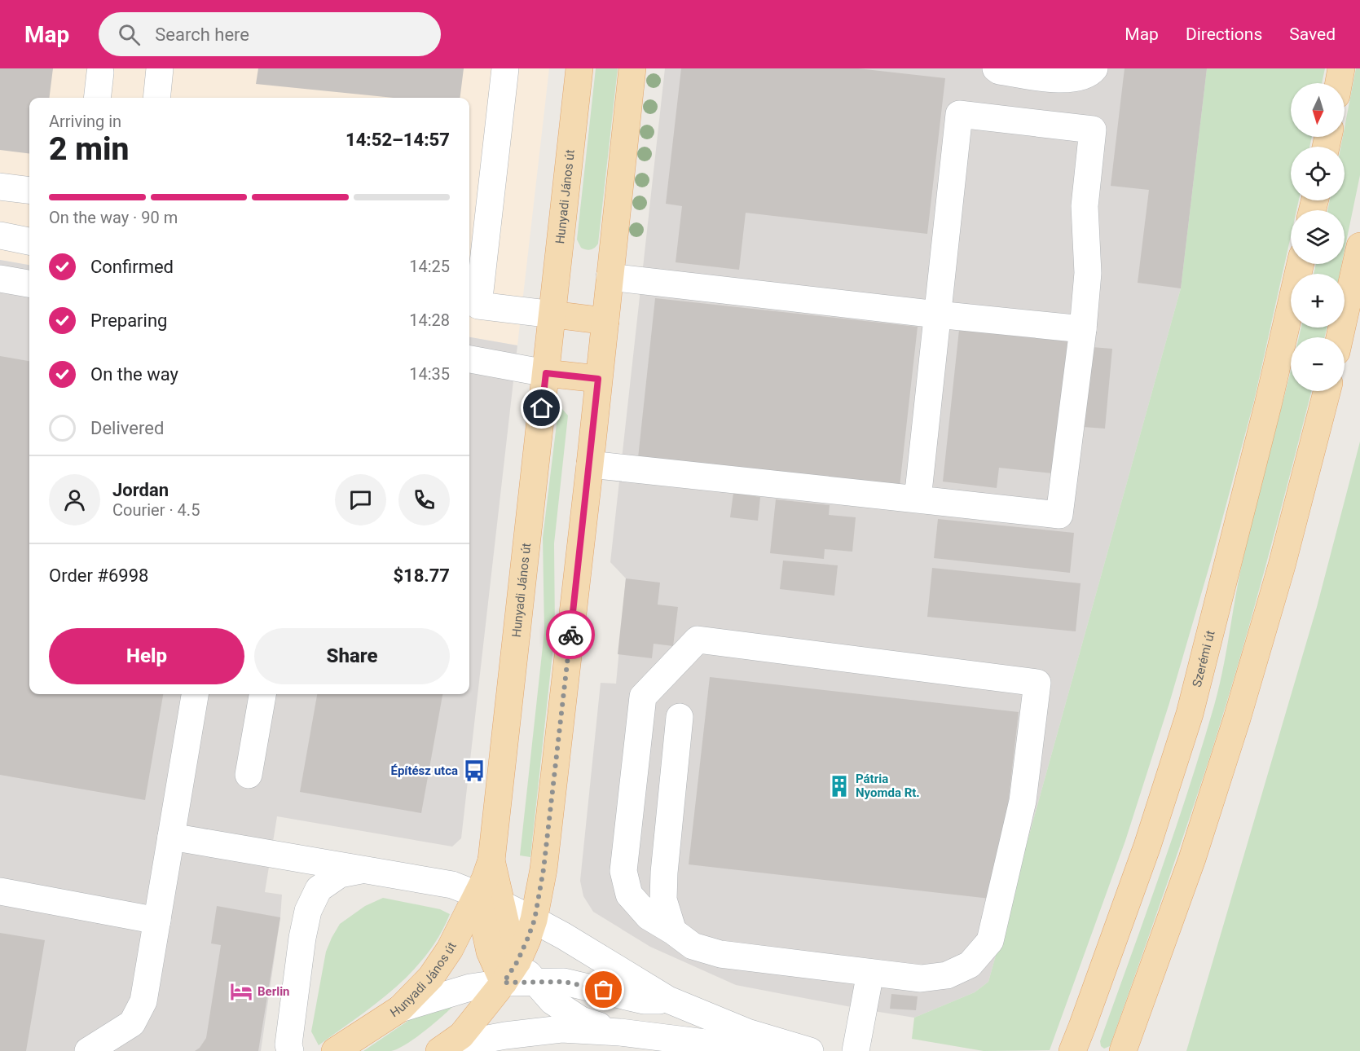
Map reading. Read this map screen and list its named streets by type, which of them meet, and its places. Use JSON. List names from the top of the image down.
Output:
{
  "streets": {
    "main road": ["Hunyadi János út", "Szerémi út"]
  },
  "places": {
    "bus stop": ["Építész utca"],
    "building": ["Pátria Nyomda Rt."],
    "hotel": ["Berlin"]
  },
  "north": "bottom",
  "page": {
    "header": "Map",
    "search": "Search here",
    "nav": ["Map", "Directions", "Saved"],
    "map_buttons": ["+", "−"],
    "heading": ["2 min", "Arriving in", "14:52–14:57"],
    "panel": [
      "Jordan",
      "Courier · 4.5",
      "Order #6998",
      "$18.77"
    ],
    "bar": "On the way · 90 m",
    "list": [
      ["Confirmed", "14:25"],
      ["Preparing", "14:28"],
      ["On the way", "14:35"],
      "Delivered"
    ],
    "buttons": ["Help", "Share"]
  }
}
